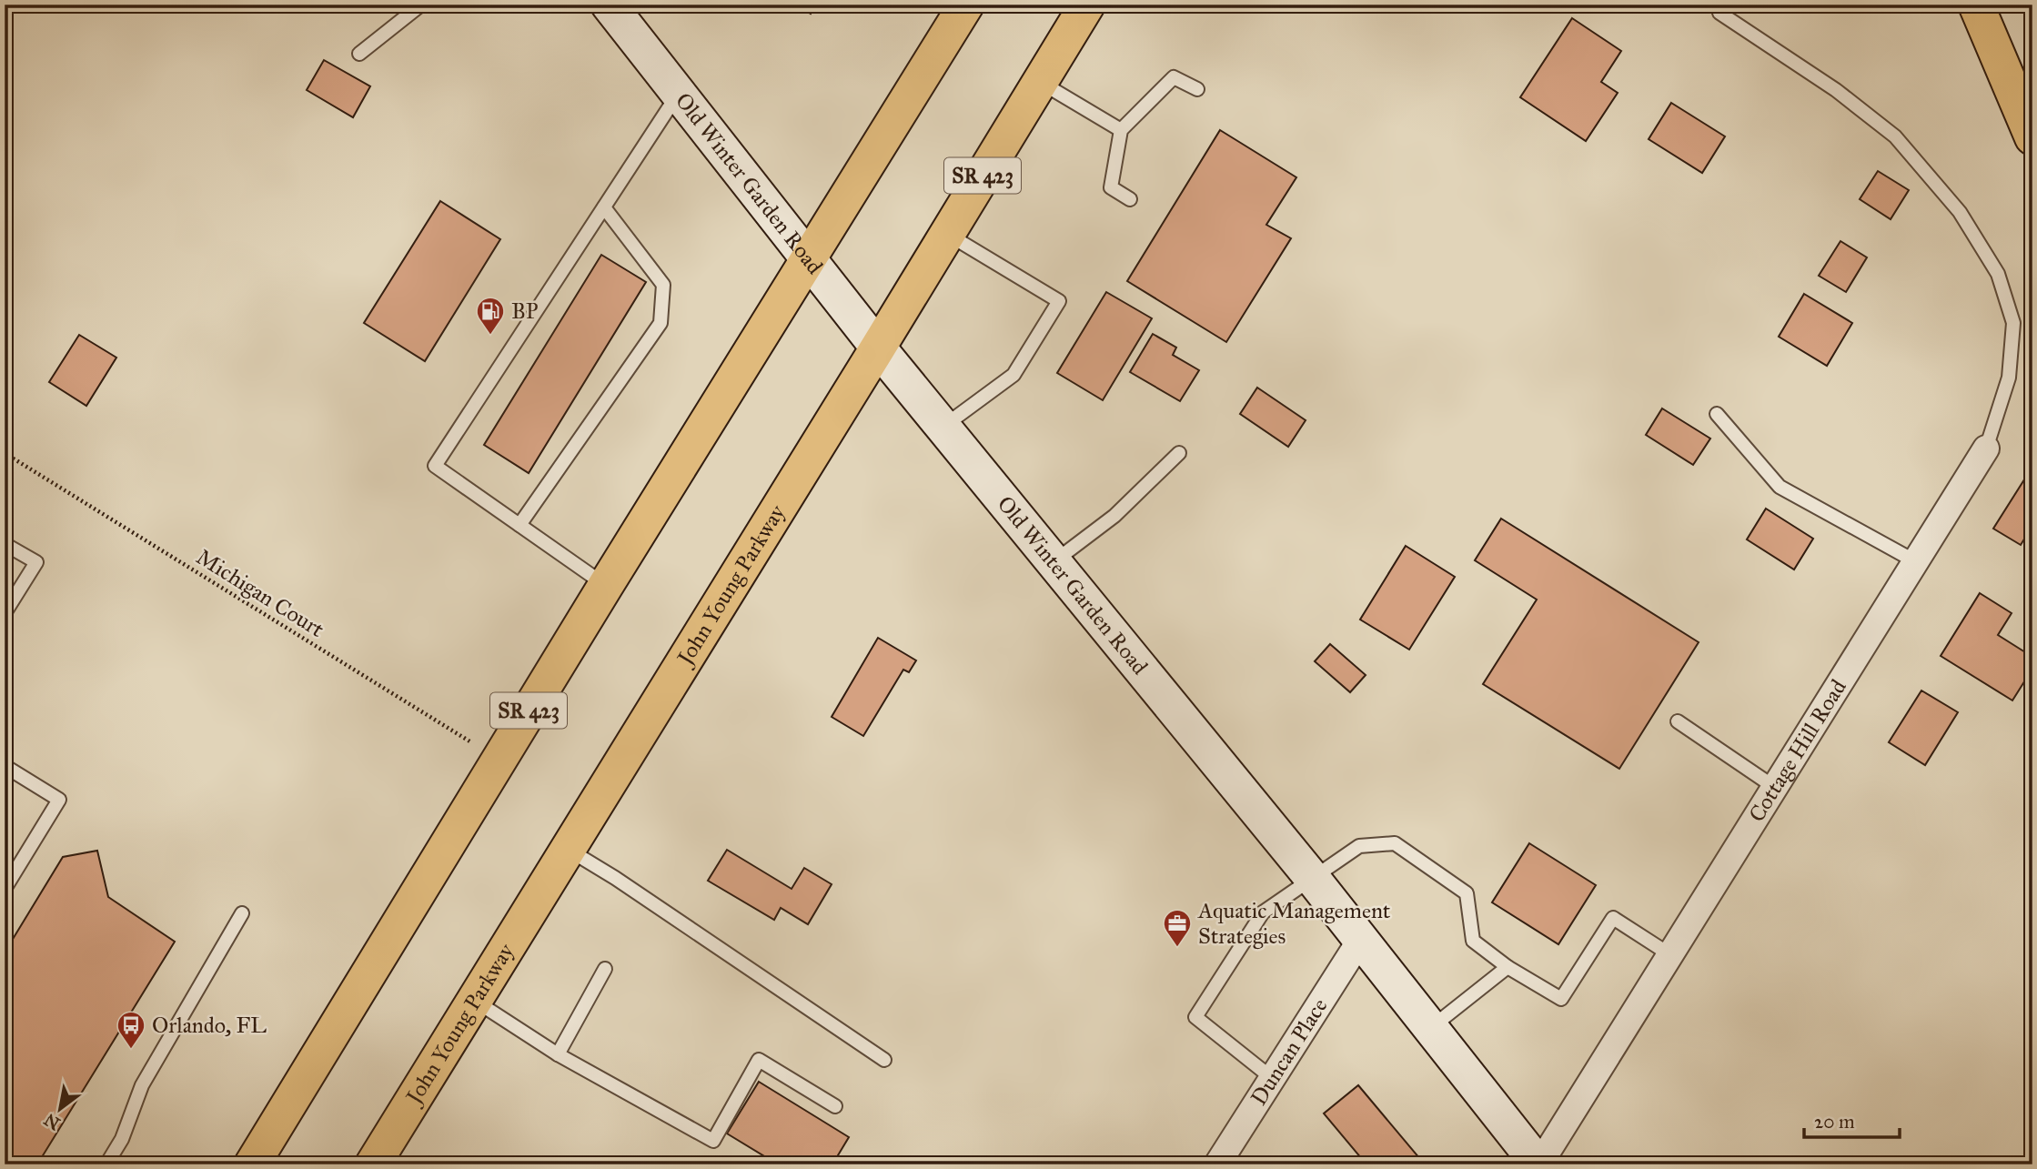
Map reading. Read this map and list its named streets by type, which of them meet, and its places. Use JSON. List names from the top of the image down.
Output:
{
  "streets": {
    "main road": ["SR 423", "Old Winter Garden Road", "John Young Parkway"],
    "street": ["Cottage Hill Road", "Duncan Place"],
    "path": ["Michigan Court"]
  },
  "crossings": [
    ["SR 423", "Old Winter Garden Road"],
    ["SR 423", "Michigan Court"],
    ["Old Winter Garden Road", "John Young Parkway"],
    ["Old Winter Garden Road", "Cottage Hill Road"],
    ["Old Winter Garden Road", "Duncan Place"]
  ],
  "places": {
    "fuel station": ["BP"],
    "office": ["Aquatic Management Strategies"],
    "bus stop": ["Orlando, FL"]
  },
  "scale_bar": "20 m",
  "north": "bottom left"
}
